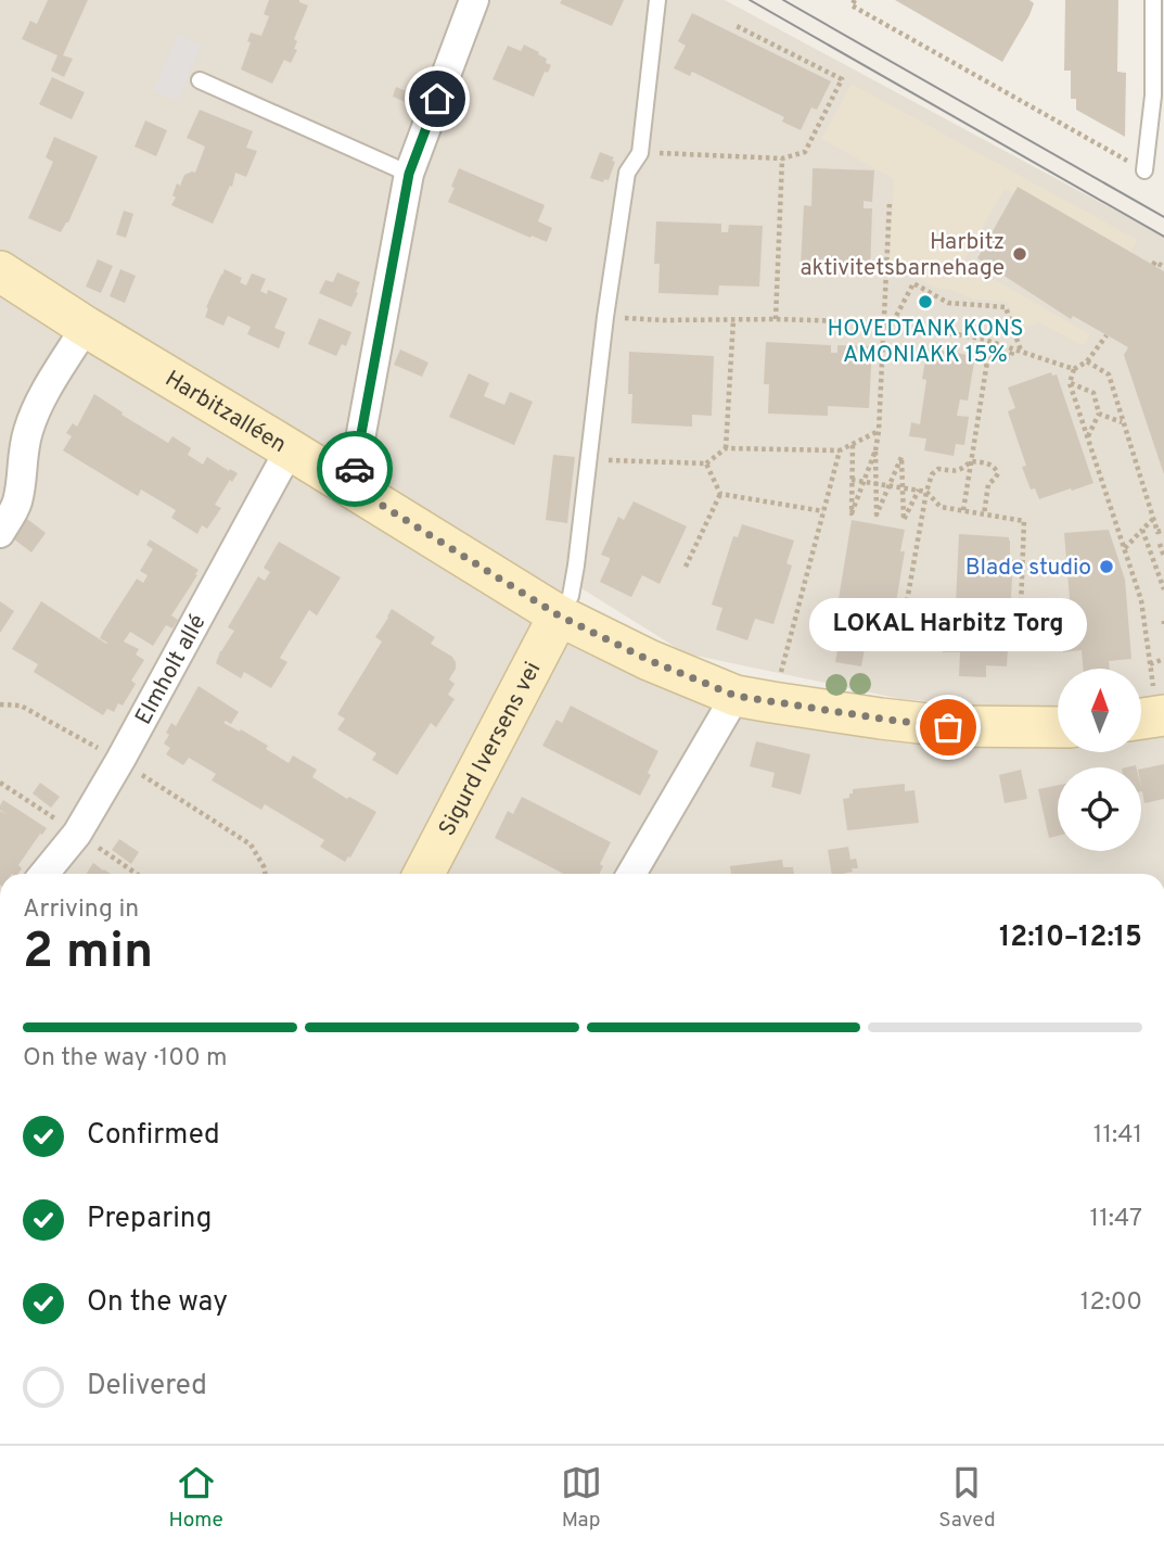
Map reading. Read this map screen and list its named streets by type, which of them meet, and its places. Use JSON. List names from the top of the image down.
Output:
{
  "streets": {
    "street": ["Harbitzalléen", "Elmholt allé", "Sigurd Iversens vei"]
  },
  "crossings": [
    ["Harbitzalléen", "Elmholt allé"],
    ["Harbitzalléen", "Sigurd Iversens vei"]
  ],
  "places": [
    "Harbitz aktivitetsbarnehage",
    "HOVEDTANK KONS AMONIAKK 15%",
    "Blade studio",
    "LOKAL Harbitz Torg"
  ],
  "north": "top",
  "page": {
    "bubble": "LOKAL Harbitz Torg",
    "heading": ["2 min", "Arriving in", "12:10–12:15"],
    "bar": "On the way · 100 m",
    "list": [
      ["Confirmed", "11:41"],
      ["Preparing", "11:47"],
      ["On the way", "12:00"],
      "Delivered"
    ],
    "tabs": ["Home", "Map", "Saved"]
  }
}
